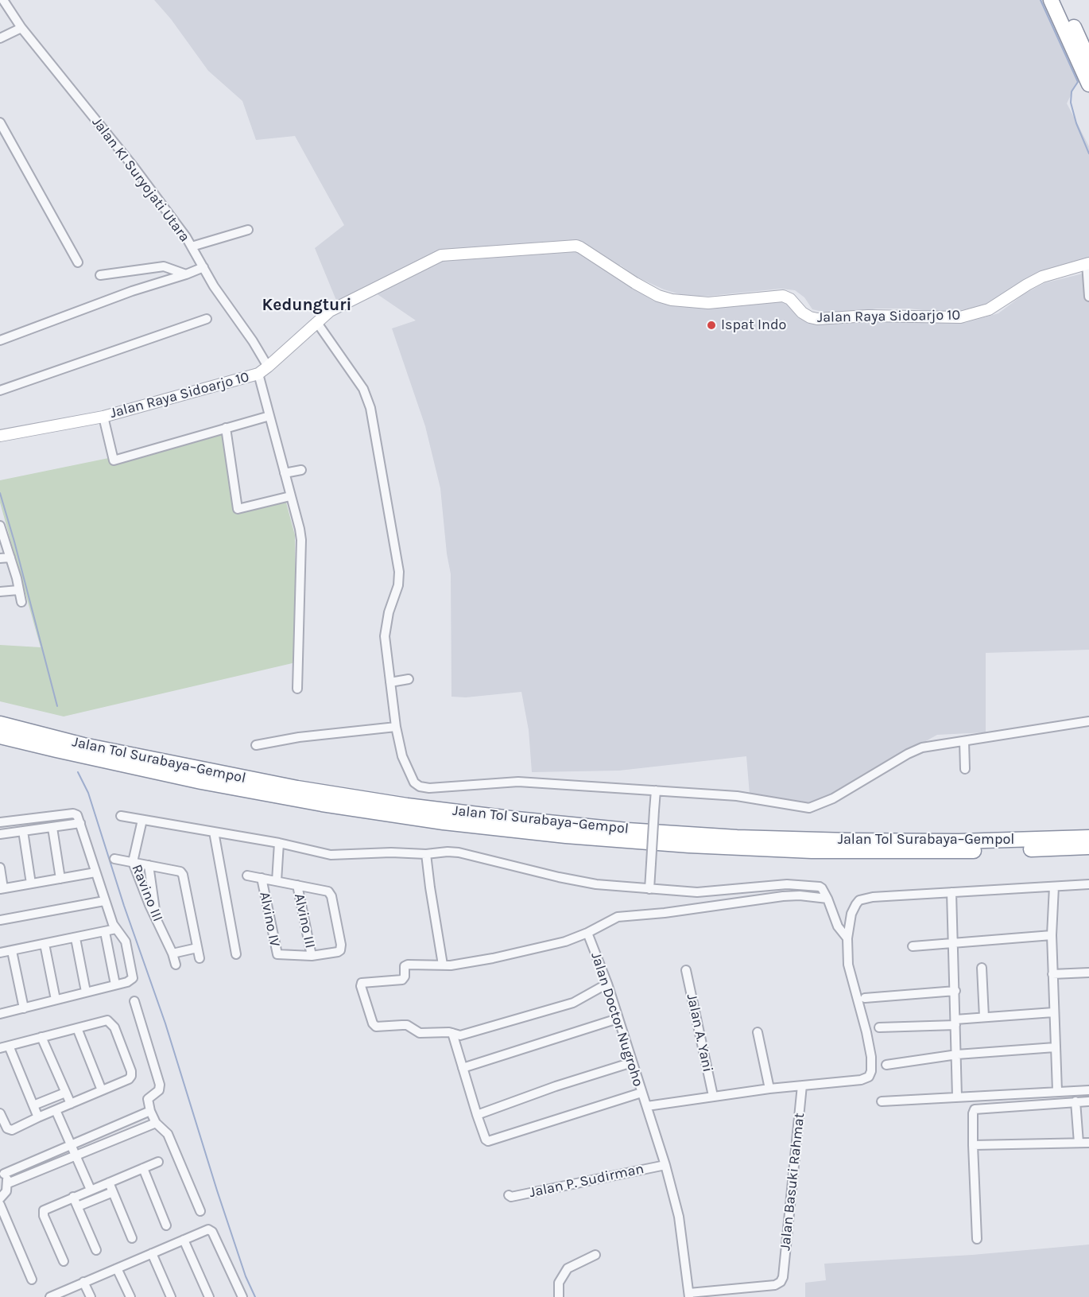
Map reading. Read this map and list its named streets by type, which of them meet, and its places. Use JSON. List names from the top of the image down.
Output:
{
  "streets": {
    "highway": ["Jalan Tol Surabaya–Gempol"],
    "street": [
      "Jalan KI Suryojati Utara",
      "Jalan Raya Sidoarjo 10",
      "Ravino III",
      "Alvino IV",
      "Alvino III",
      "Jalan Doctor Nugroho",
      "Jalan A. Yani",
      "Jalan P. Sudirman",
      "Jalan Basuki Rahmat"
    ]
  },
  "crossings": [
    ["Jalan KI Suryojati Utara", "Jalan Raya Sidoarjo 10"],
    ["Alvino IV", "Alvino III"],
    ["Jalan Doctor Nugroho", "Jalan P. Sudirman"],
    ["Jalan Doctor Nugroho", "Jalan Basuki Rahmat"]
  ],
  "districts": ["Kedungturi"],
  "places": ["Ispat Indo"]
}
